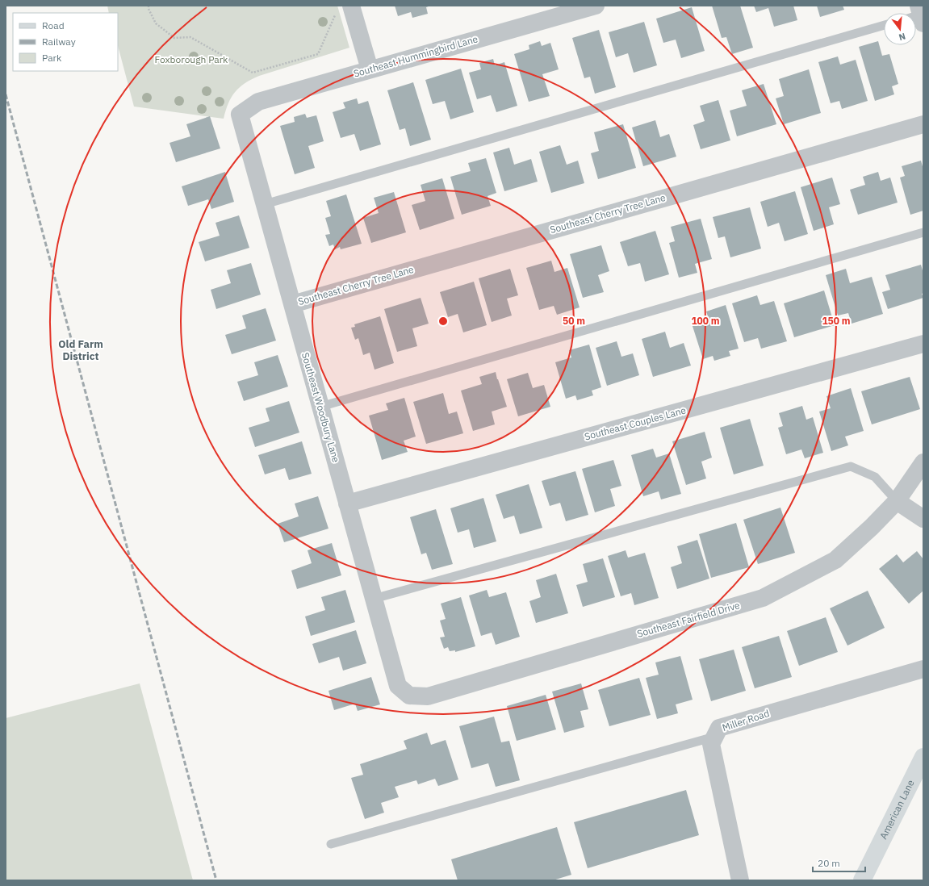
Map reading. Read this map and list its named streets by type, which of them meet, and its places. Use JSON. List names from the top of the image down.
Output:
{
  "streets": {
    "street": [
      "Southeast Hummingbird Lane",
      "Southeast Cherry Tree Lane",
      "Southeast Woodbury Lane",
      "Southeast Couples Lane",
      "Southeast Fairfield Drive",
      "Miller Road",
      "American Lane"
    ]
  },
  "crossings": [
    ["Southeast Hummingbird Lane", "Southeast Woodbury Lane"],
    ["Southeast Cherry Tree Lane", "Southeast Woodbury Lane"],
    ["Southeast Woodbury Lane", "Southeast Couples Lane"],
    ["Southeast Woodbury Lane", "Southeast Fairfield Drive"]
  ],
  "districts": ["Old Farm District"],
  "parks": ["Foxborough Park"],
  "legend": ["Road", "Railway", "Park"],
  "scale_bar": "20 m",
  "north": "bottom",
  "rings": ["50 m", "100 m", "150 m"]
}
